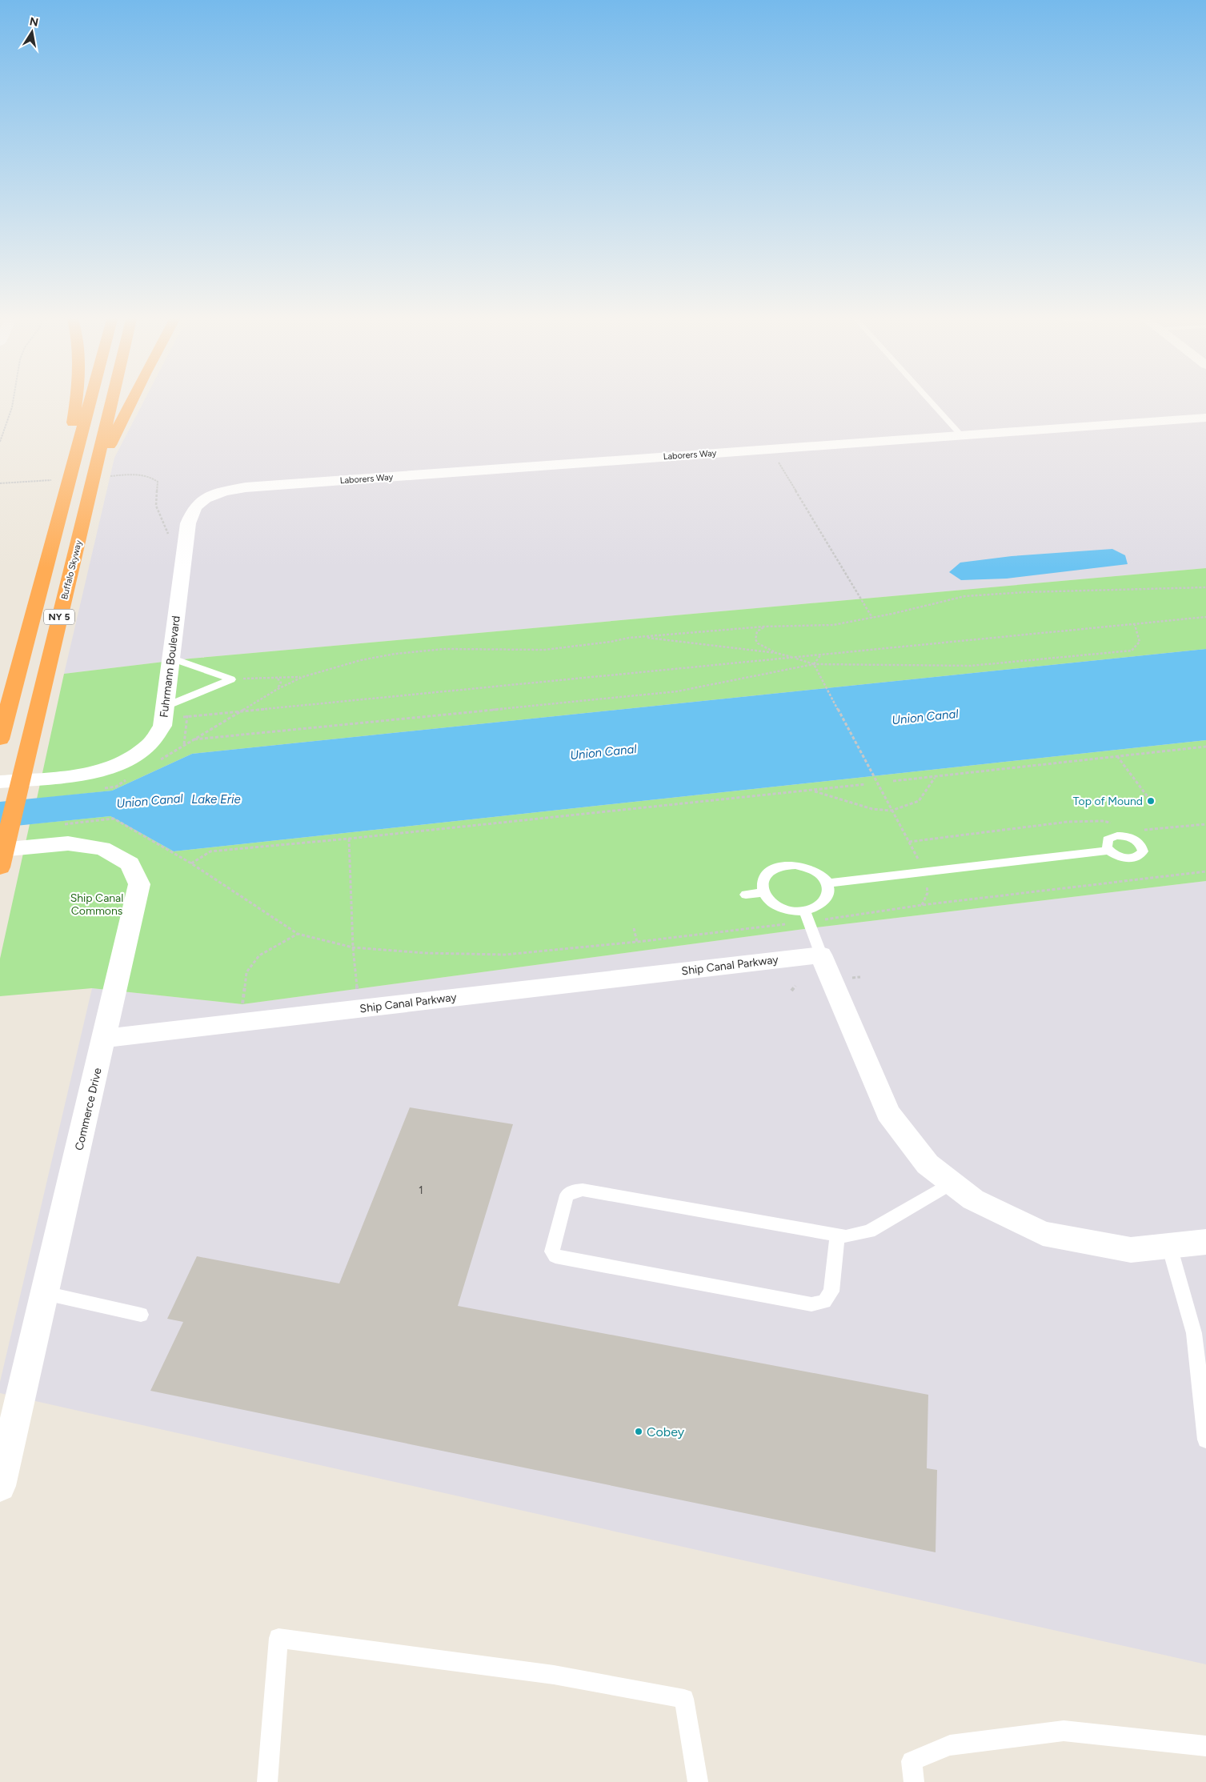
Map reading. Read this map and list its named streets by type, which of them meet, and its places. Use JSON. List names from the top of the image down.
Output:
{
  "streets": {
    "highway": ["Buffalo Skyway", "NY 5"],
    "street": [
      "Laborers Way",
      "Fuhrmann Boulevard",
      "Ship Canal Parkway",
      "Commerce Drive"
    ]
  },
  "crossings": [
    ["Laborers Way", "Fuhrmann Boulevard"],
    ["Ship Canal Parkway", "Commerce Drive"]
  ],
  "water": ["Union Canal", "Lake Erie"],
  "parks": ["Ship Canal Commons"],
  "places": ["Top of Mound", "Cobey"],
  "house_numbers": ["1"],
  "north": "top"
}
